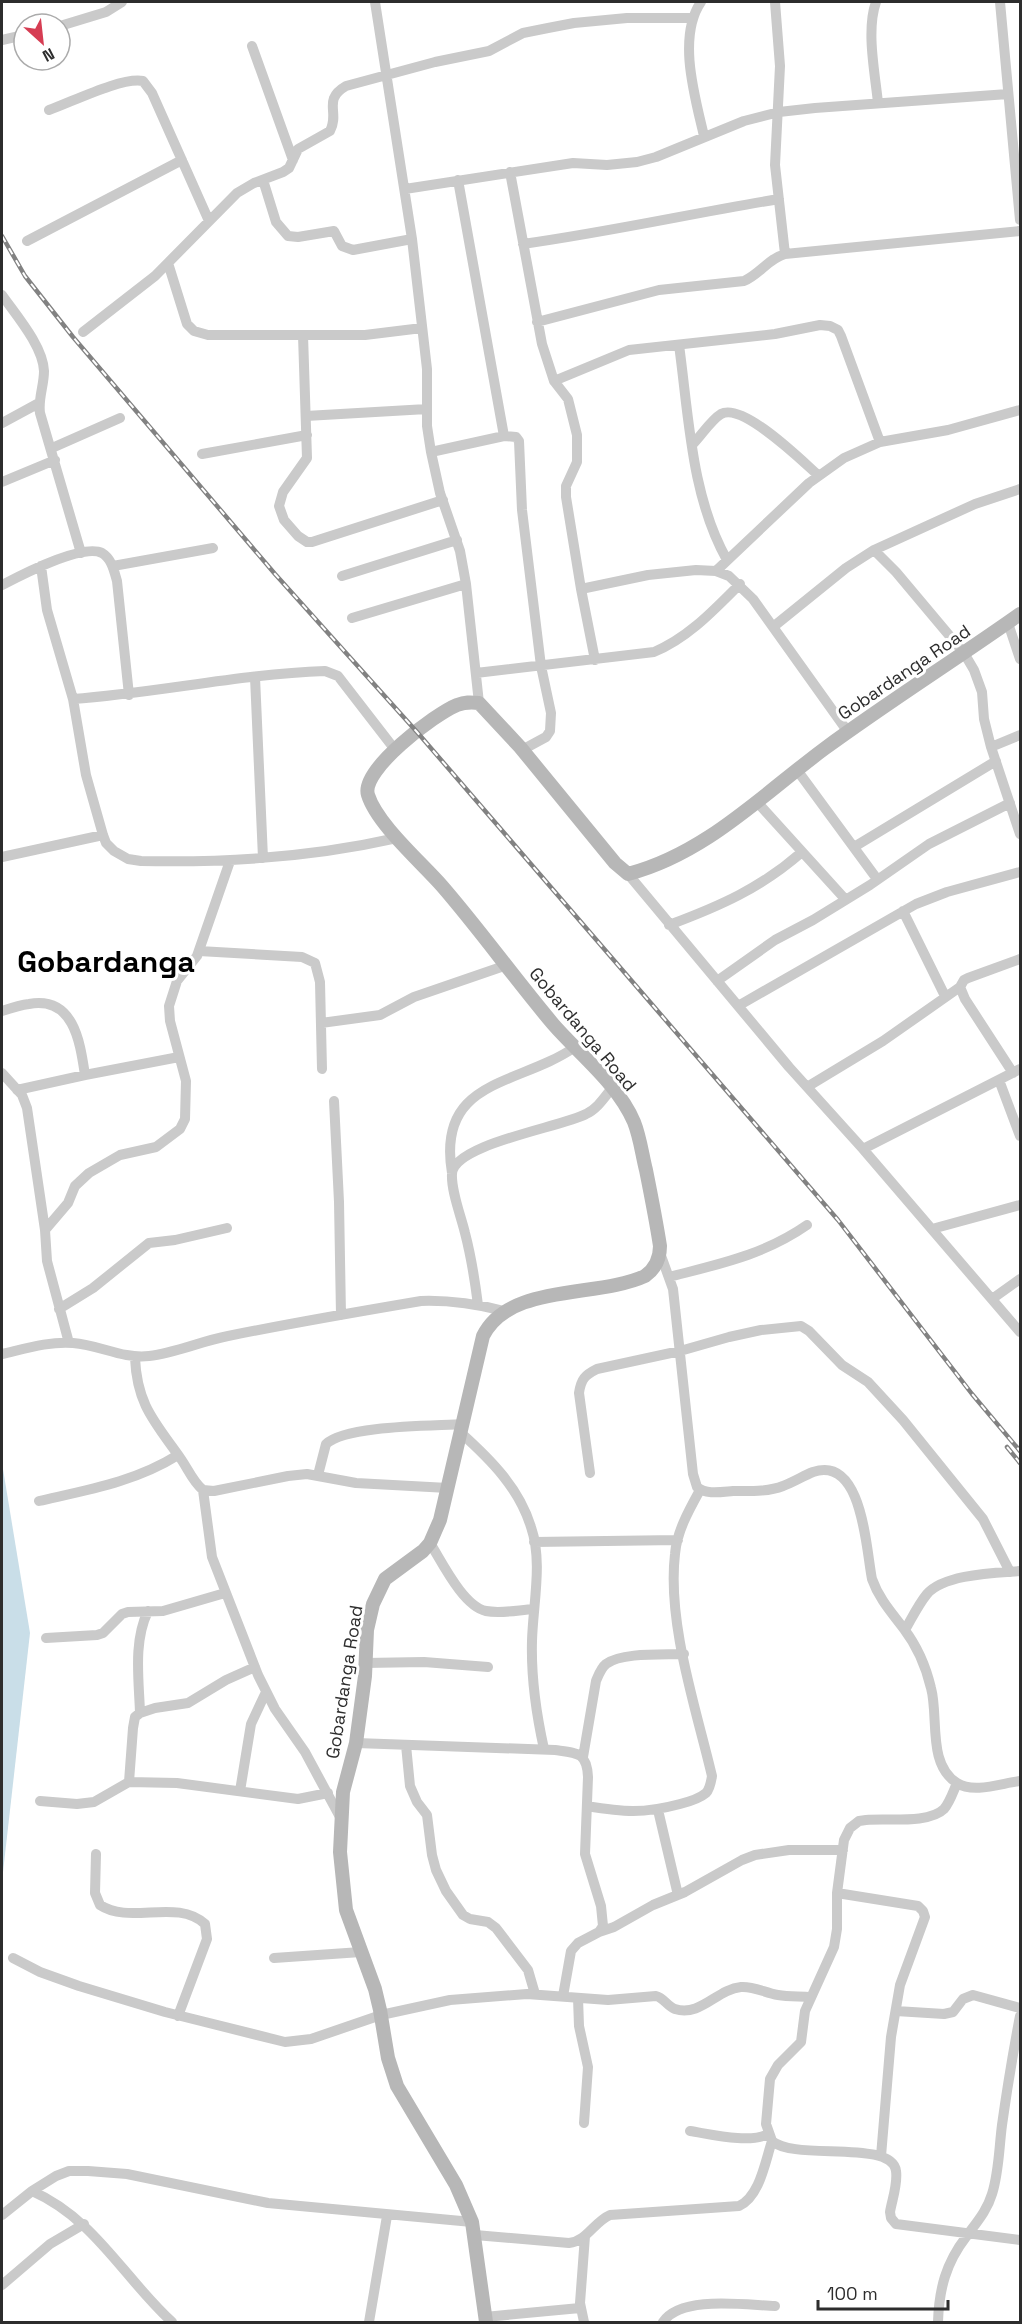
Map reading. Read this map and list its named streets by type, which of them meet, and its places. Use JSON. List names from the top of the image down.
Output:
{
  "streets": {
    "main road": ["Gobardanga Road"]
  },
  "districts": ["Gobardanga"],
  "scale_bar": "100 m",
  "north": "bottom right"
}
